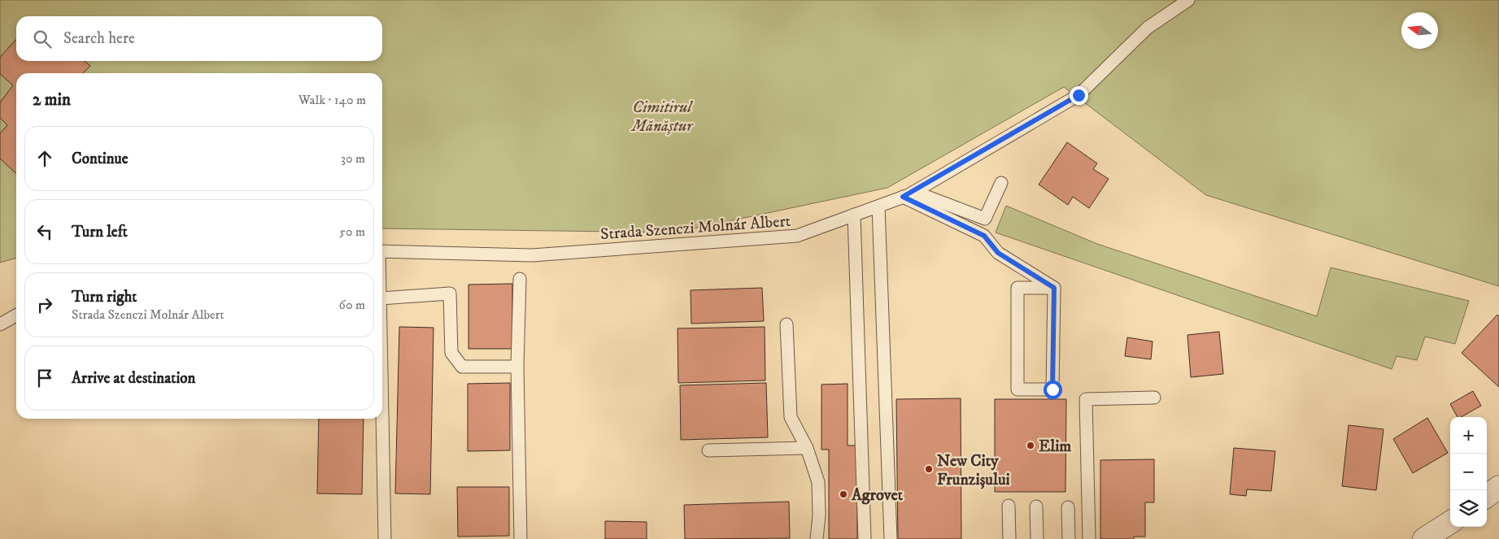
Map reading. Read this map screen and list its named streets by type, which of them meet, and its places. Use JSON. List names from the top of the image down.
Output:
{
  "streets": {
    "lane": ["Strada Szenczi Molnár Albert"]
  },
  "parks": ["Cimitirul Mănăștur"],
  "places": ["Elim", "New City Frunzișului", "Agrovet"],
  "north": "left",
  "page": {
    "search": "Search here",
    "heading": ["2 min", "Walk · 140 m"],
    "list": [
      ["Continue", "30 m"],
      ["Turn left", "50 m"],
      ["Turn right", "Strada Szenczi Molnár Albert", "60 m"],
      "Arrive at destination"
    ],
    "map_buttons": ["+", "−"]
  }
}
